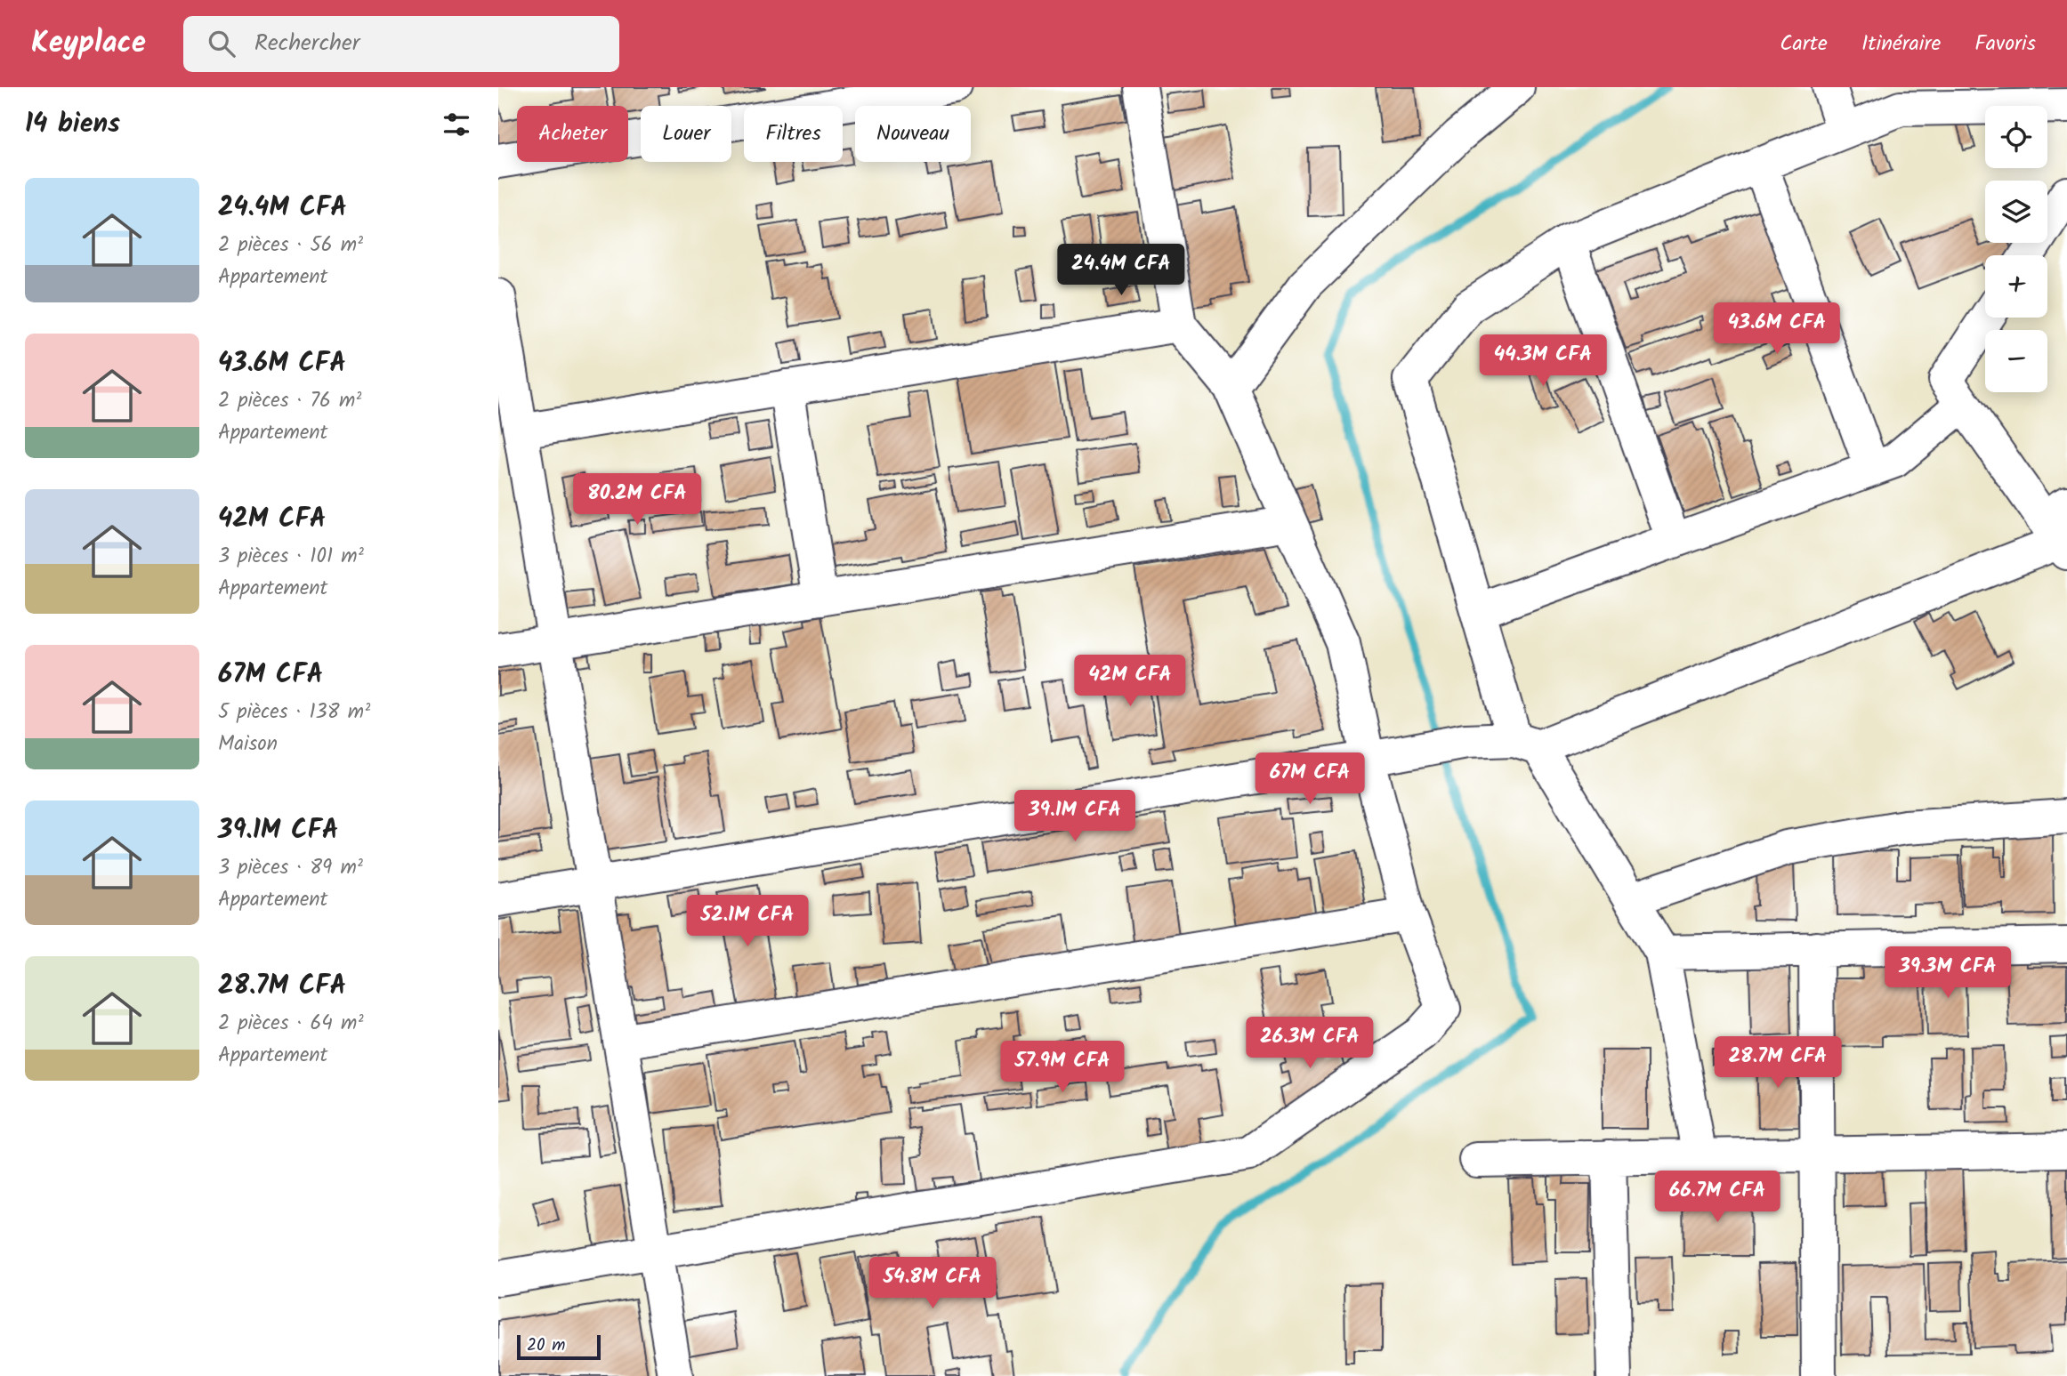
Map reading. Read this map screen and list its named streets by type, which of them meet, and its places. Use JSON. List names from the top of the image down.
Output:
{
  "scale_bar": "20 m",
  "page": {
    "header": "Keyplace",
    "search": "Rechercher",
    "nav": ["Carte", "Itinéraire", "Favoris"],
    "heading": "14 biens",
    "map_buttons": ["+", "−"],
    "chip": [
      "Acheter",
      "Louer",
      "Filtres",
      "Nouveau"
    ],
    "list": [
      {
        "name": "24.4M CFA",
        "note": "2 pièces · 56 m² · Appartement"
      },
      {
        "name": "43.6M CFA",
        "note": "2 pièces · 76 m² · Appartement"
      },
      {
        "name": "42M CFA",
        "note": "3 pièces · 101 m² · Appartement"
      },
      {
        "name": "67M CFA",
        "note": "5 pièces · 138 m² · Maison"
      },
      {
        "name": "39.1M CFA",
        "note": "3 pièces · 89 m² · Appartement"
      },
      {
        "name": "28.7M CFA",
        "note": "2 pièces · 64 m² · Appartement"
      }
    ],
    "price": [
      "24.4M CFA",
      "43.6M CFA",
      "44.3M CFA",
      "80.2M CFA",
      "42M CFA",
      "67M CFA",
      "39.1M CFA",
      "52.1M CFA",
      "39.3M CFA",
      "26.3M CFA",
      "28.7M CFA",
      "57.9M CFA",
      "66.7M CFA",
      "54.8M CFA"
    ],
    "scale": "20 m"
  }
}
